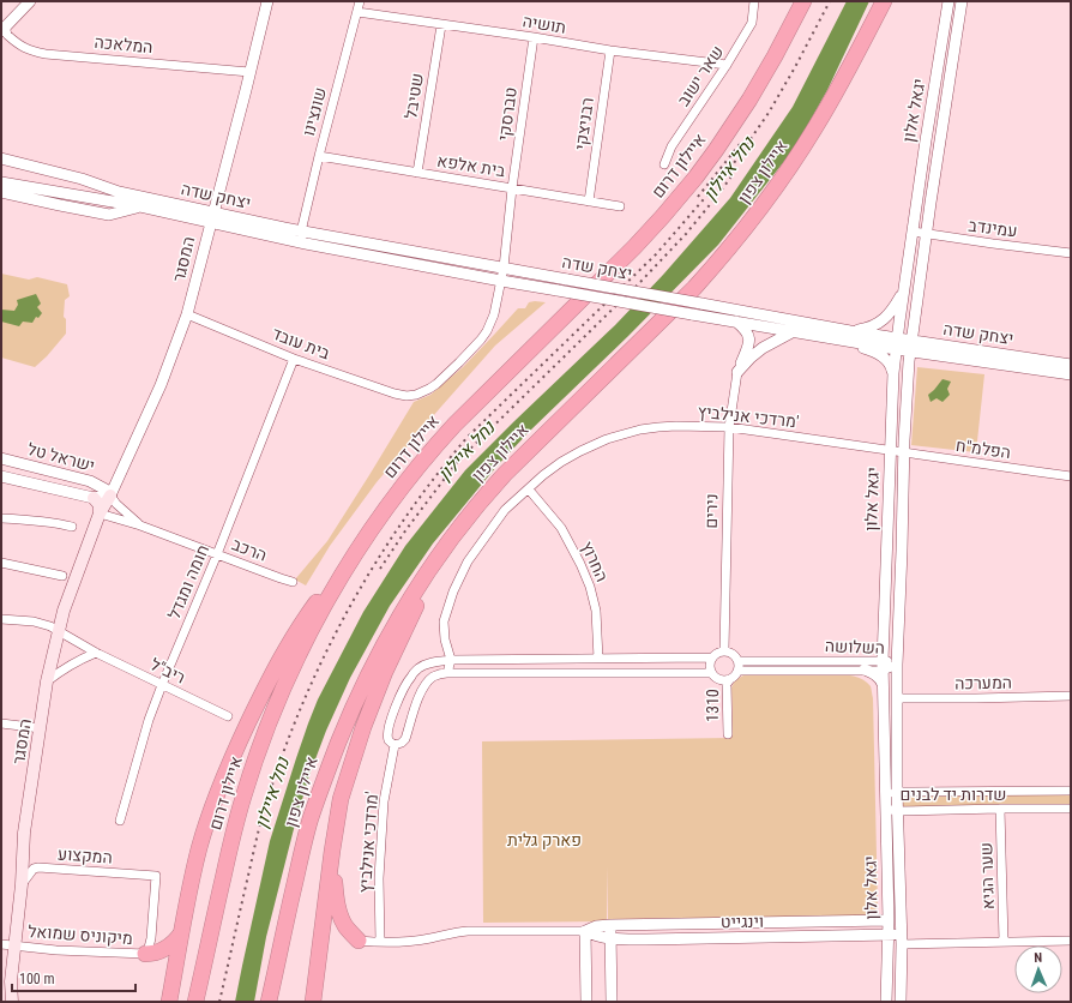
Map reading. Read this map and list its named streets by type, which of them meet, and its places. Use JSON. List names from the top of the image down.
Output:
{
  "streets": {
    "highway": ["איילון דרום", "איילון צפון"],
    "main road": ["המסגר"],
    "street": [
      "תושיה",
      "המלאכה",
      "שאר ישוב",
      "שטיבל",
      "יגאל אלון",
      "שונצינו",
      "טברסקי",
      "רבניצקי",
      "בית אלפא",
      "יצחק שדה",
      "עמינדב",
      "בית עובד",
      "מרדכי אנילביץ'",
      "הפלמ\"ח",
      "ישראל טל",
      "נירים",
      "הרכב",
      "החרוץ",
      "חומה ומגדל",
      "השלושה",
      "ריב\"ל",
      "המערכה",
      "1310",
      "שדרות יד לבנים",
      "המקצוע",
      "שער הגיא",
      "וינגייט",
      "מיקוניס שמואל"
    ]
  },
  "crossings": [
    ["תושיה", "שאר ישוב"],
    ["תושיה", "שטיבל"],
    ["תושיה", "שונצינו"],
    ["תושיה", "טברסקי"],
    ["תושיה", "רבניצקי"],
    ["המלאכה", "המסגר"],
    ["שטיבל", "בית אלפא"],
    ["יגאל אלון", "יצחק שדה"],
    ["יגאל אלון", "עמינדב"],
    ["יגאל אלון", "מרדכי אנילביץ'"],
    ["יגאל אלון", "הפלמ\"ח"],
    ["יגאל אלון", "השלושה"],
    ["יגאל אלון", "המערכה"],
    ["יגאל אלון", "שדרות יד לבנים"],
    ["יגאל אלון", "וינגייט"],
    ["שונצינו", "בית אלפא"],
    ["שונצינו", "יצחק שדה"],
    ["טברסקי", "בית אלפא"],
    ["טברסקי", "יצחק שדה"],
    ["טברסקי", "בית עובד"],
    ["רבניצקי", "בית אלפא"],
    ["יצחק שדה", "המסגר"],
    ["יצחק שדה", "בית עובד"],
    ["המסגר", "בית עובד"],
    ["המסגר", "ישראל טל"],
    ["המסגר", "הרכב"],
    ["המסגר", "ריב\"ל"],
    ["המסגר", "המקצוע"],
    ["המסגר", "מיקוניס שמואל"],
    ["בית עובד", "חומה ומגדל"],
    ["מרדכי אנילביץ'", "הפלמ\"ח"],
    ["מרדכי אנילביץ'", "נירים"],
    ["מרדכי אנילביץ'", "החרוץ"],
    ["מרדכי אנילביץ'", "וינגייט"],
    ["ישראל טל", "הרכב"],
    ["נירים", "השלושה"],
    ["נירים", "1310"],
    ["הרכב", "חומה ומגדל"],
    ["חומה ומגדל", "ריב\"ל"],
    ["השלושה", "1310"],
    ["שדרות יד לבנים", "שער הגיא"],
    ["המקצוע", "מיקוניס שמואל"]
  ],
  "water": ["נחל איילון"],
  "parks": ["פארק גלית"],
  "scale_bar": "100 m",
  "north": "top"
}
